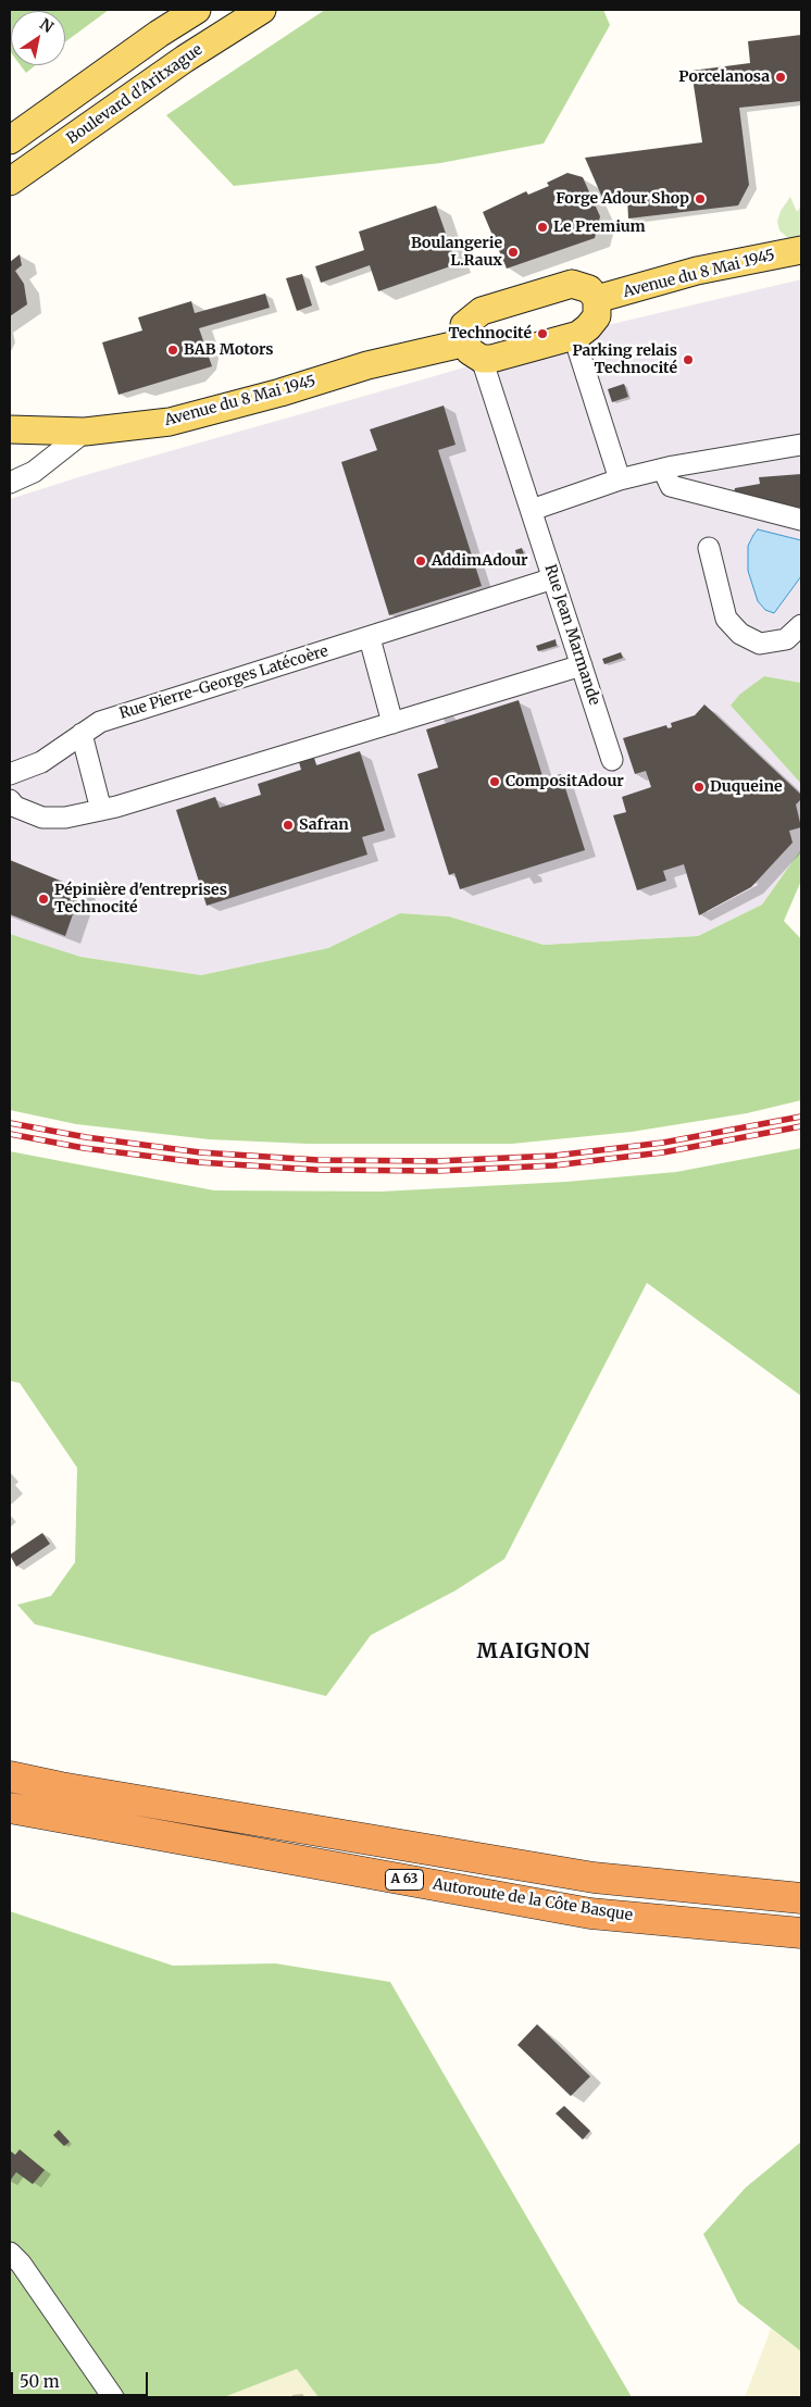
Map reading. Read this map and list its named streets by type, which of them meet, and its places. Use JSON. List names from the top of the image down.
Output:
{
  "streets": {
    "highway": ["A 63", "Autoroute de la Côte Basque"],
    "main road": ["Boulevard d'Aritxague", "Avenue du 8 Mai 1945"],
    "street": ["Rue Jean Marmande", "Rue Pierre-Georges Latécoère"]
  },
  "crossings": [
    ["Avenue du 8 Mai 1945", "Rue Jean Marmande"],
    ["Rue Jean Marmande", "Rue Pierre-Georges Latécoère"]
  ],
  "districts": ["MAIGNON"],
  "places": [
    "Porcelanosa",
    "Forge Adour Shop",
    "Le Premium",
    "Boulangerie L.Raux",
    "Technocité",
    "BAB Motors",
    "Parking relais Technocité",
    "AddimAdour",
    "CompositAdour",
    "Duqueine",
    "Safran",
    "Pépinière d'entreprises Technocité"
  ],
  "scale_bar": "50 m",
  "north": "top right"
}
